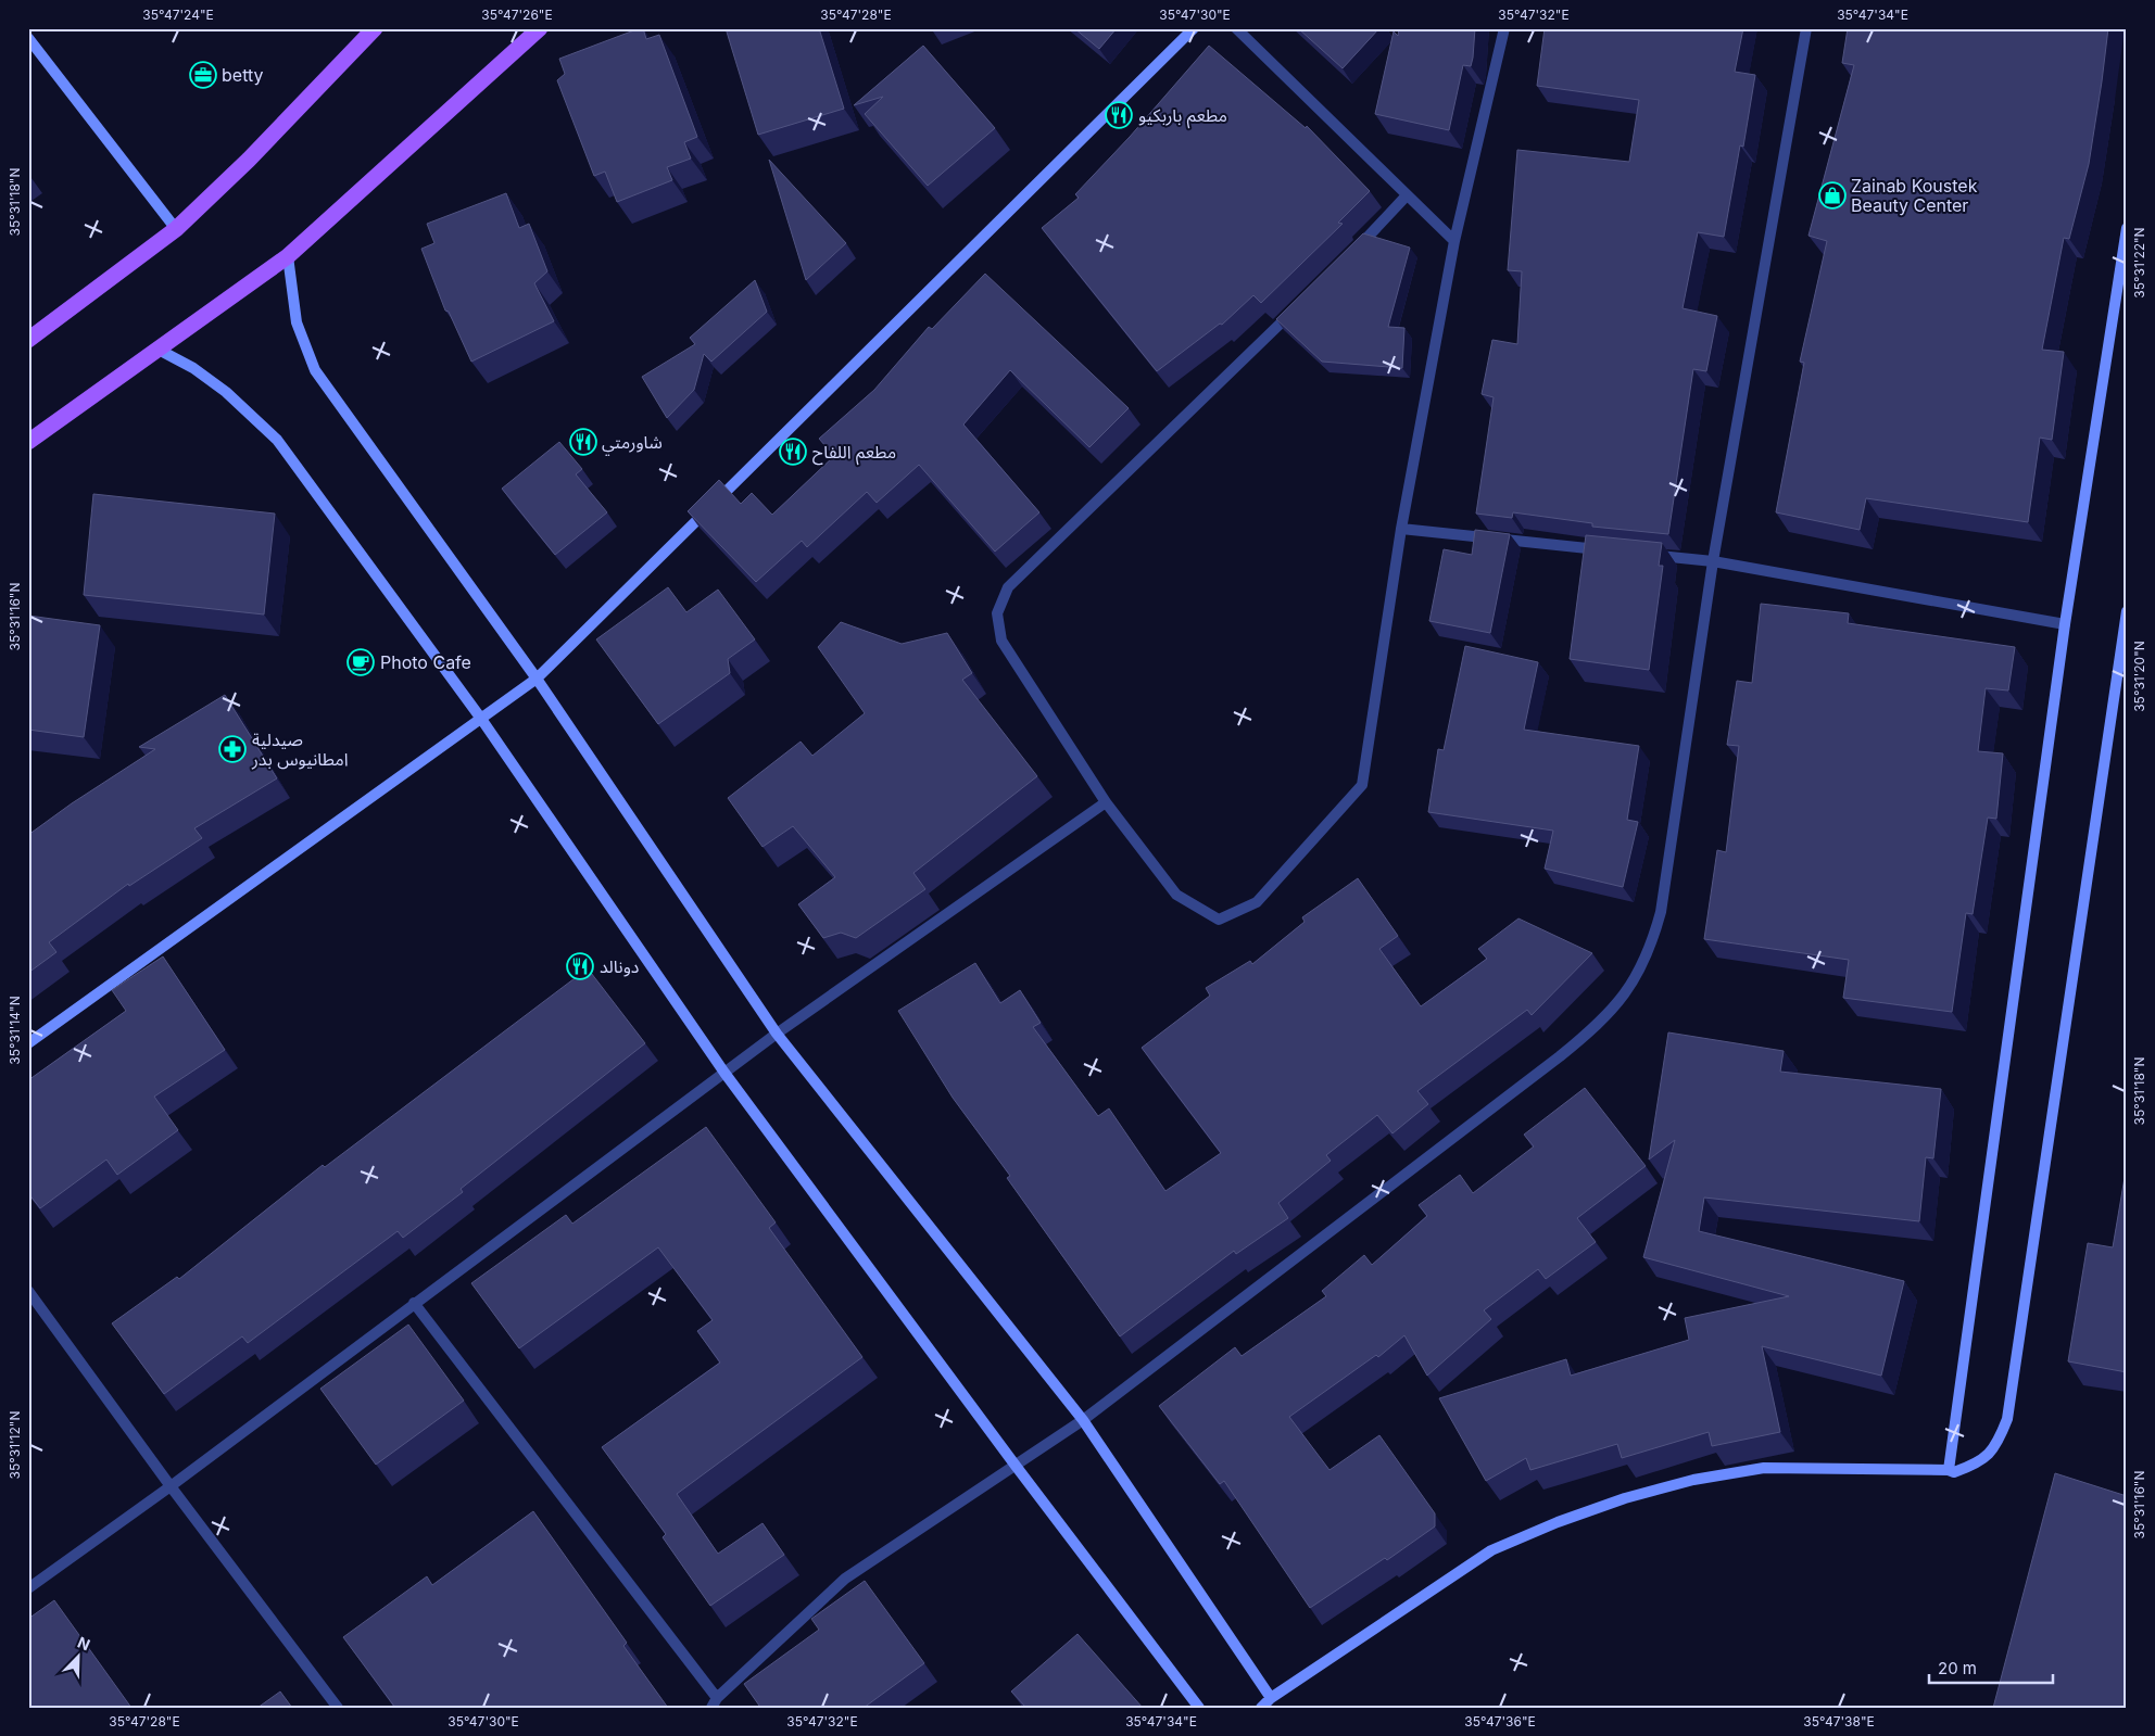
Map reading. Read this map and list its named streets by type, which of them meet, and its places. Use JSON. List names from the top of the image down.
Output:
{
  "places": {
    "office": ["betty"],
    "restaurant": [
      "مطعم باربكيو",
      "شاورمتي",
      "مطعم اللفاح",
      "دونالد"
    ],
    "shop": ["Zainab Koustek Beauty Center"],
    "cafe": ["Photo Cafe"],
    "pharmacy": ["صيدلية امطانيوس بدر"]
  },
  "scale_bar": "20 m",
  "north": "top right",
  "coordinates": [
    "35°47'24\"E",
    "35°47'26\"E",
    "35°47'28\"E",
    "35°47'30\"E",
    "35°47'32\"E",
    "35°47'34\"E",
    "35°31'18\"N",
    "35°31'22\"N",
    "35°31'16\"N",
    "35°31'20\"N",
    "35°31'14\"N",
    "35°31'12\"N",
    "35°47'36\"E",
    "35°47'38\"E"
  ]
}
